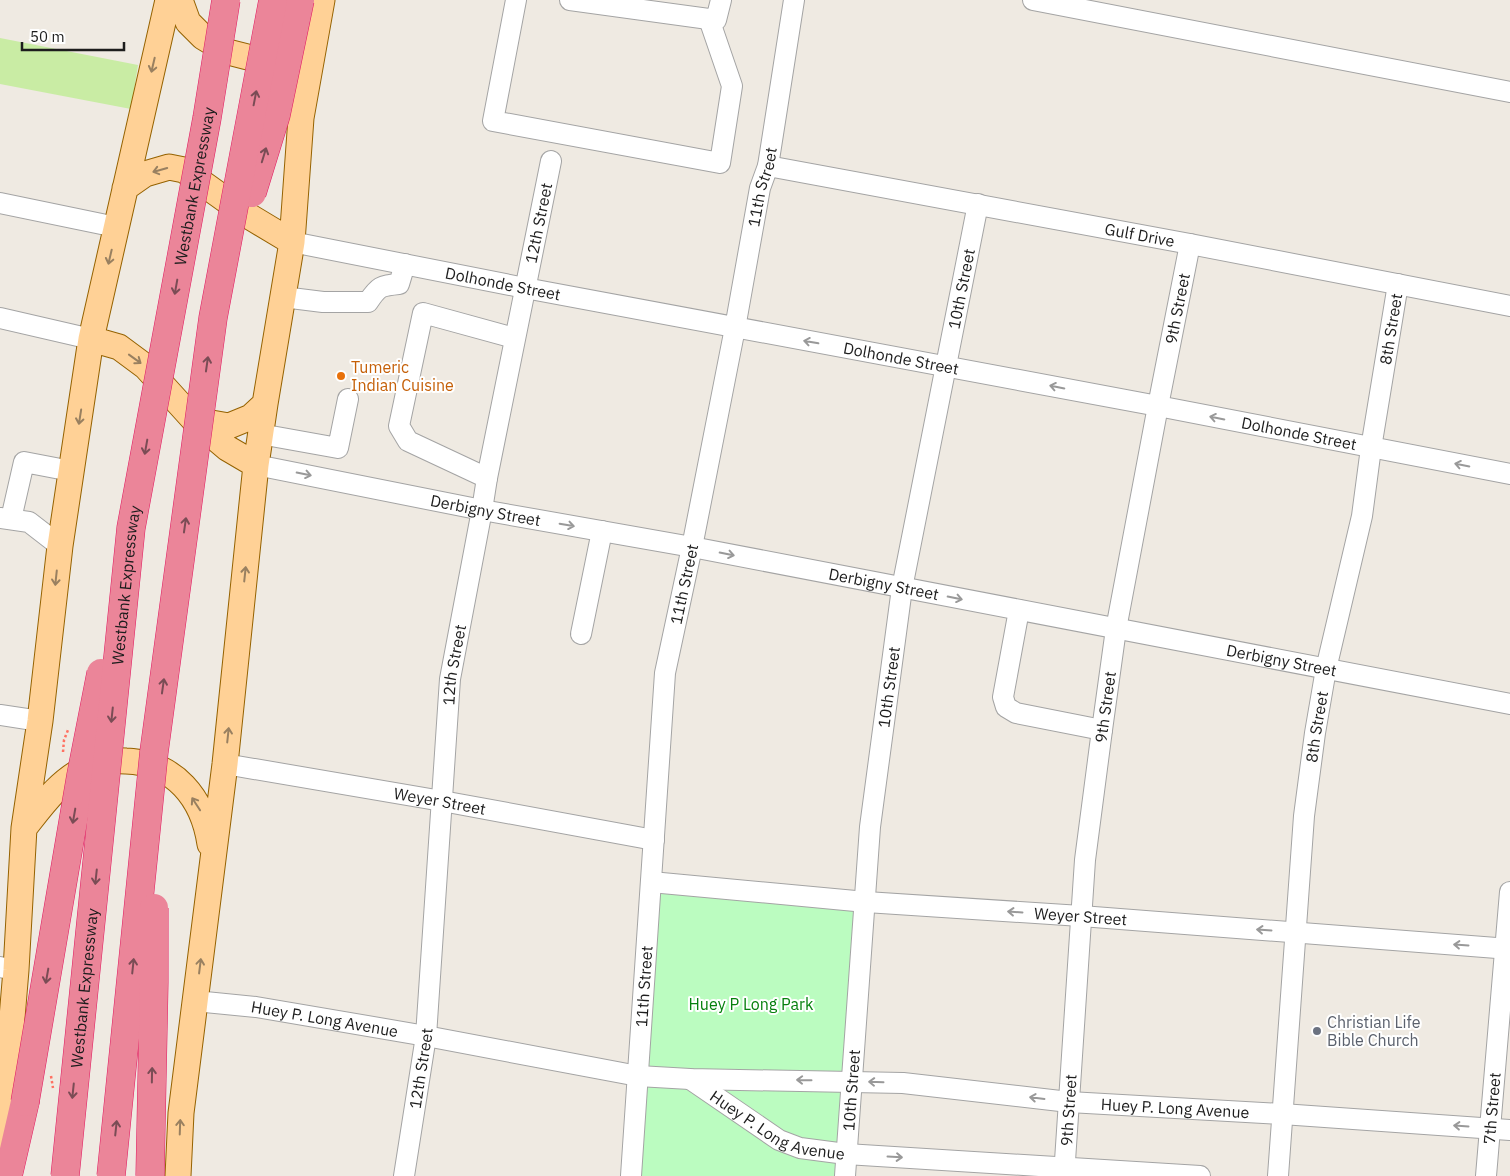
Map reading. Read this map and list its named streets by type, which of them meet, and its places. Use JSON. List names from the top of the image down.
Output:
{
  "streets": {
    "highway": ["Westbank Expressway"],
    "street": [
      "11th Street",
      "12th Street",
      "Gulf Drive",
      "Dolhonde Street",
      "10th Street",
      "9th Street",
      "8th Street",
      "Derbigny Street",
      "Weyer Street",
      "Huey P. Long Avenue",
      "7th Street"
    ]
  },
  "crossings": [
    ["11th Street", "Gulf Drive"],
    ["11th Street", "Dolhonde Street"],
    ["11th Street", "Derbigny Street"],
    ["11th Street", "Weyer Street"],
    ["11th Street", "Huey P. Long Avenue"],
    ["12th Street", "Dolhonde Street"],
    ["12th Street", "Derbigny Street"],
    ["12th Street", "Weyer Street"],
    ["12th Street", "Huey P. Long Avenue"],
    ["Gulf Drive", "10th Street"],
    ["Gulf Drive", "9th Street"],
    ["Gulf Drive", "8th Street"],
    ["Dolhonde Street", "10th Street"],
    ["Dolhonde Street", "9th Street"],
    ["Dolhonde Street", "8th Street"],
    ["10th Street", "Derbigny Street"],
    ["10th Street", "Weyer Street"],
    ["10th Street", "Huey P. Long Avenue"],
    ["9th Street", "Derbigny Street"],
    ["9th Street", "Weyer Street"],
    ["9th Street", "Huey P. Long Avenue"],
    ["8th Street", "Derbigny Street"],
    ["8th Street", "Weyer Street"],
    ["8th Street", "Huey P. Long Avenue"],
    ["Weyer Street", "7th Street"],
    ["Huey P. Long Avenue", "7th Street"]
  ],
  "one_way": ["Dolhonde Street", "Derbigny Street", "Weyer Street"],
  "parks": ["Huey P Long Park"],
  "places": ["Tumeric Indian Cuisine", "Christian Life Bible Church"],
  "scale_bar": "50 m"
}
